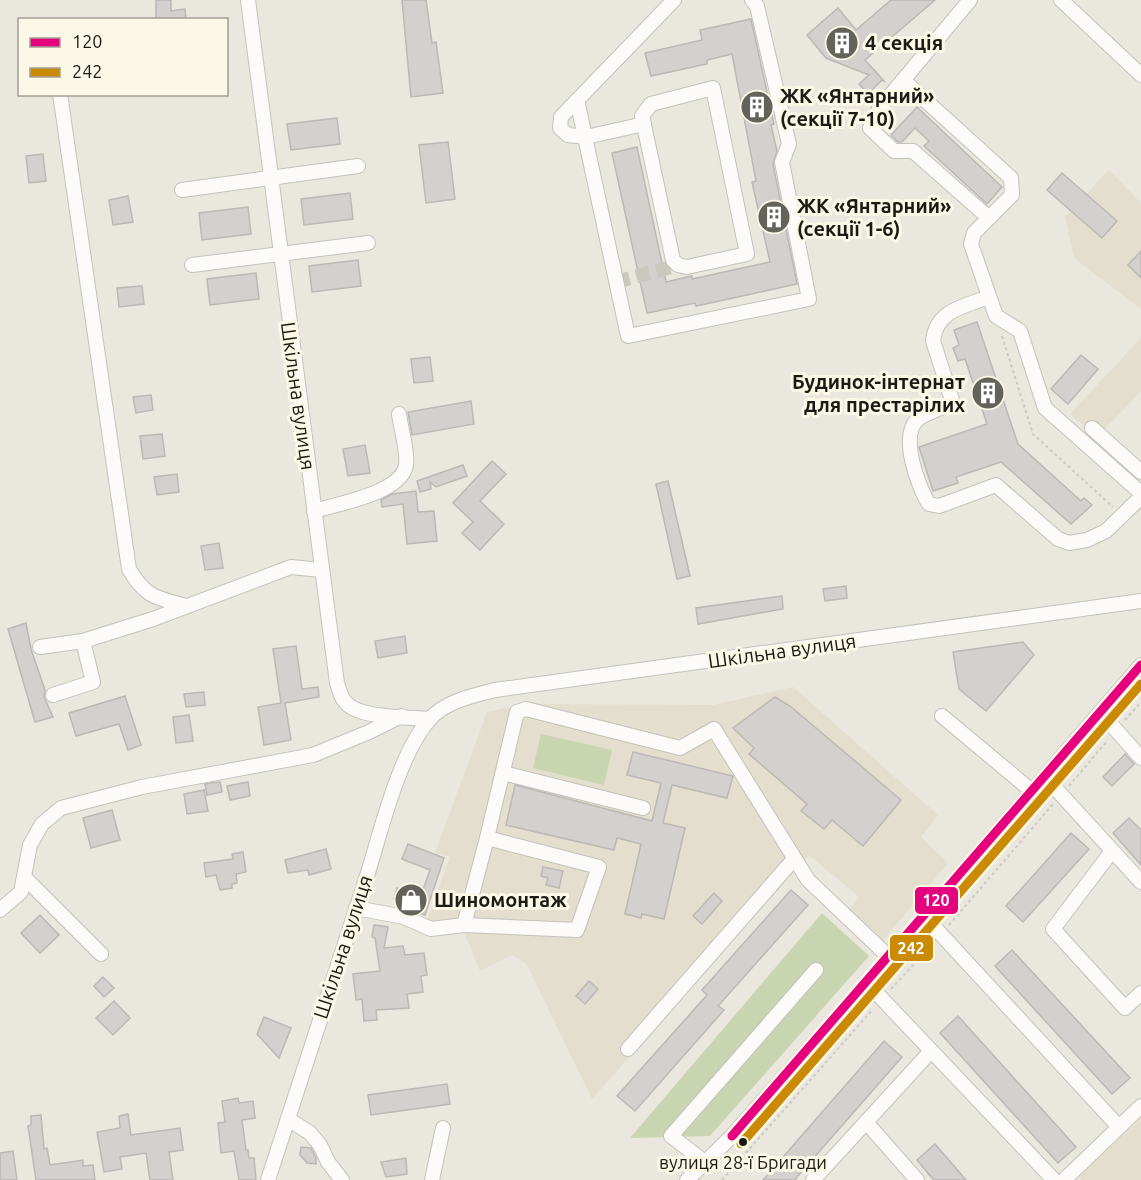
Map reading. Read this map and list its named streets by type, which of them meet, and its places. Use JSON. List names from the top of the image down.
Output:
{
  "streets": {
    "street": ["Шкільна вулиця"]
  },
  "places": {
    "building": [
      "4 секція",
      "ЖК «Янтарний» (секції 7-10)",
      "ЖК «Янтарний» (секції 1-6)",
      "Будинок-інтернат для престарілих"
    ],
    "shop": ["Шиномонтаж"],
    "other": ["вулиця 28-ї Бригади"]
  },
  "lines": ["transit line 120", "transit line 242"],
  "legend": ["120", "242"]
}
